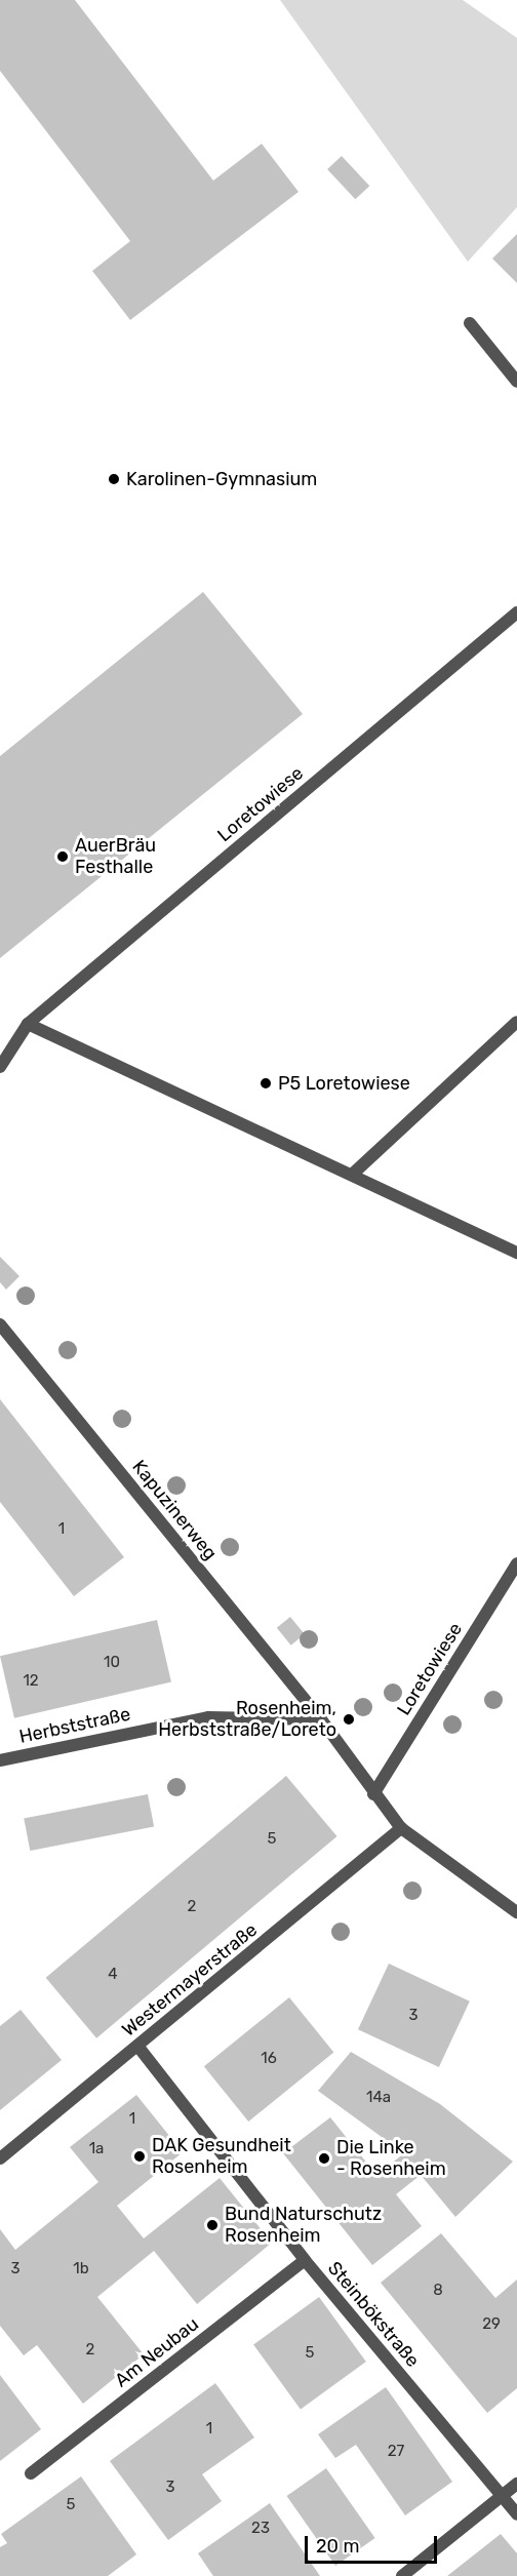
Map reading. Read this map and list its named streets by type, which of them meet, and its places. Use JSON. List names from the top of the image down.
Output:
{
  "streets": {
    "street": [
      "Loretowiese",
      "Kapuzinerweg",
      "Herbststraße",
      "Westermayerstraße",
      "Steinbökstraße",
      "Am Neubau"
    ]
  },
  "crossings": [
    ["Kapuzinerweg", "Herbststraße"],
    ["Westermayerstraße", "Steinbökstraße"],
    ["Steinbökstraße", "Am Neubau"]
  ],
  "places": [
    "Karolinen-Gymnasium",
    "AuerBräu Festhalle",
    "P5 Loretowiese",
    "Rosenheim, Herbststraße/Loreto",
    "DAK Gesundheit Rosenheim",
    "Die Linke - Rosenheim",
    "Bund Naturschutz Rosenheim"
  ],
  "house_numbers": [
    "1",
    "10",
    "12",
    "5",
    "2",
    "4",
    "3",
    "16",
    "14a",
    "1",
    "1a",
    "3",
    "1b",
    "8",
    "29",
    "2",
    "5",
    "1",
    "27",
    "3",
    "5",
    "23"
  ],
  "scale_bar": "20 m"
}
